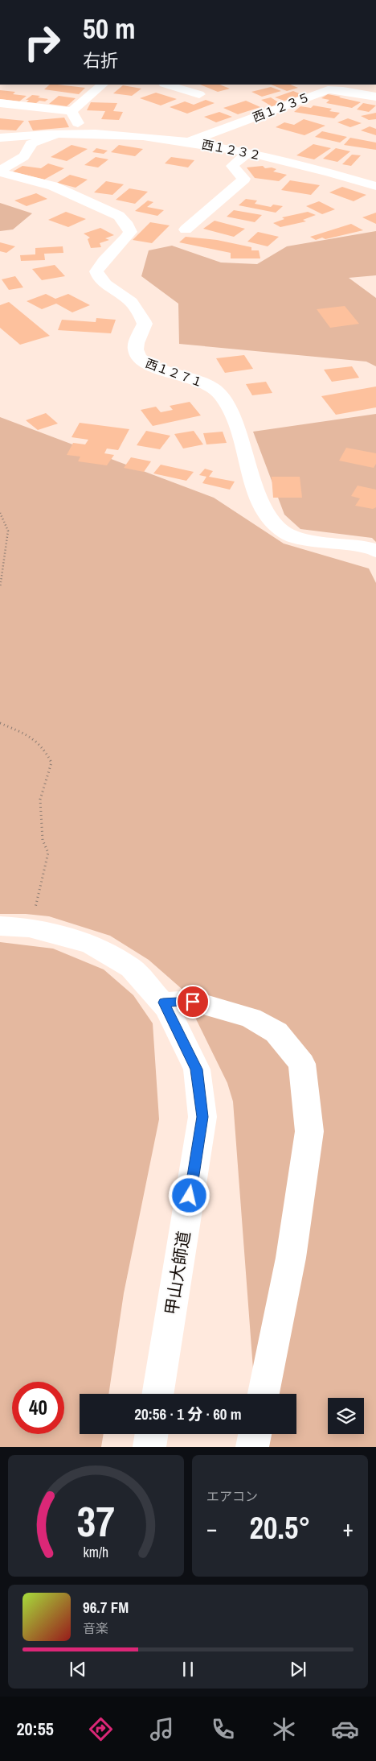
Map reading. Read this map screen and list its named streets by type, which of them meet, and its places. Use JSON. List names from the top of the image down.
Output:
{
  "streets": {
    "street": [
      "西１２３５",
      "西１２３２",
      "西１２７１",
      "甲山大師道"
    ]
  },
  "crossings": [
    ["西１２３５", "西１２３２"],
    ["西１２３２", "西１２７１"]
  ],
  "page": {
    "turn": ["50 m", "右折"],
    "limit": "40",
    "trip": "20:56 · 1 分 · 60 m",
    "tile": "エアコン",
    "heat": ["−", "20.5°", "+"],
    "song": ["96.7 FM", "音楽"],
    "tabs": "20:55",
    "gauge": ["37", "km/h"]
  }
}
